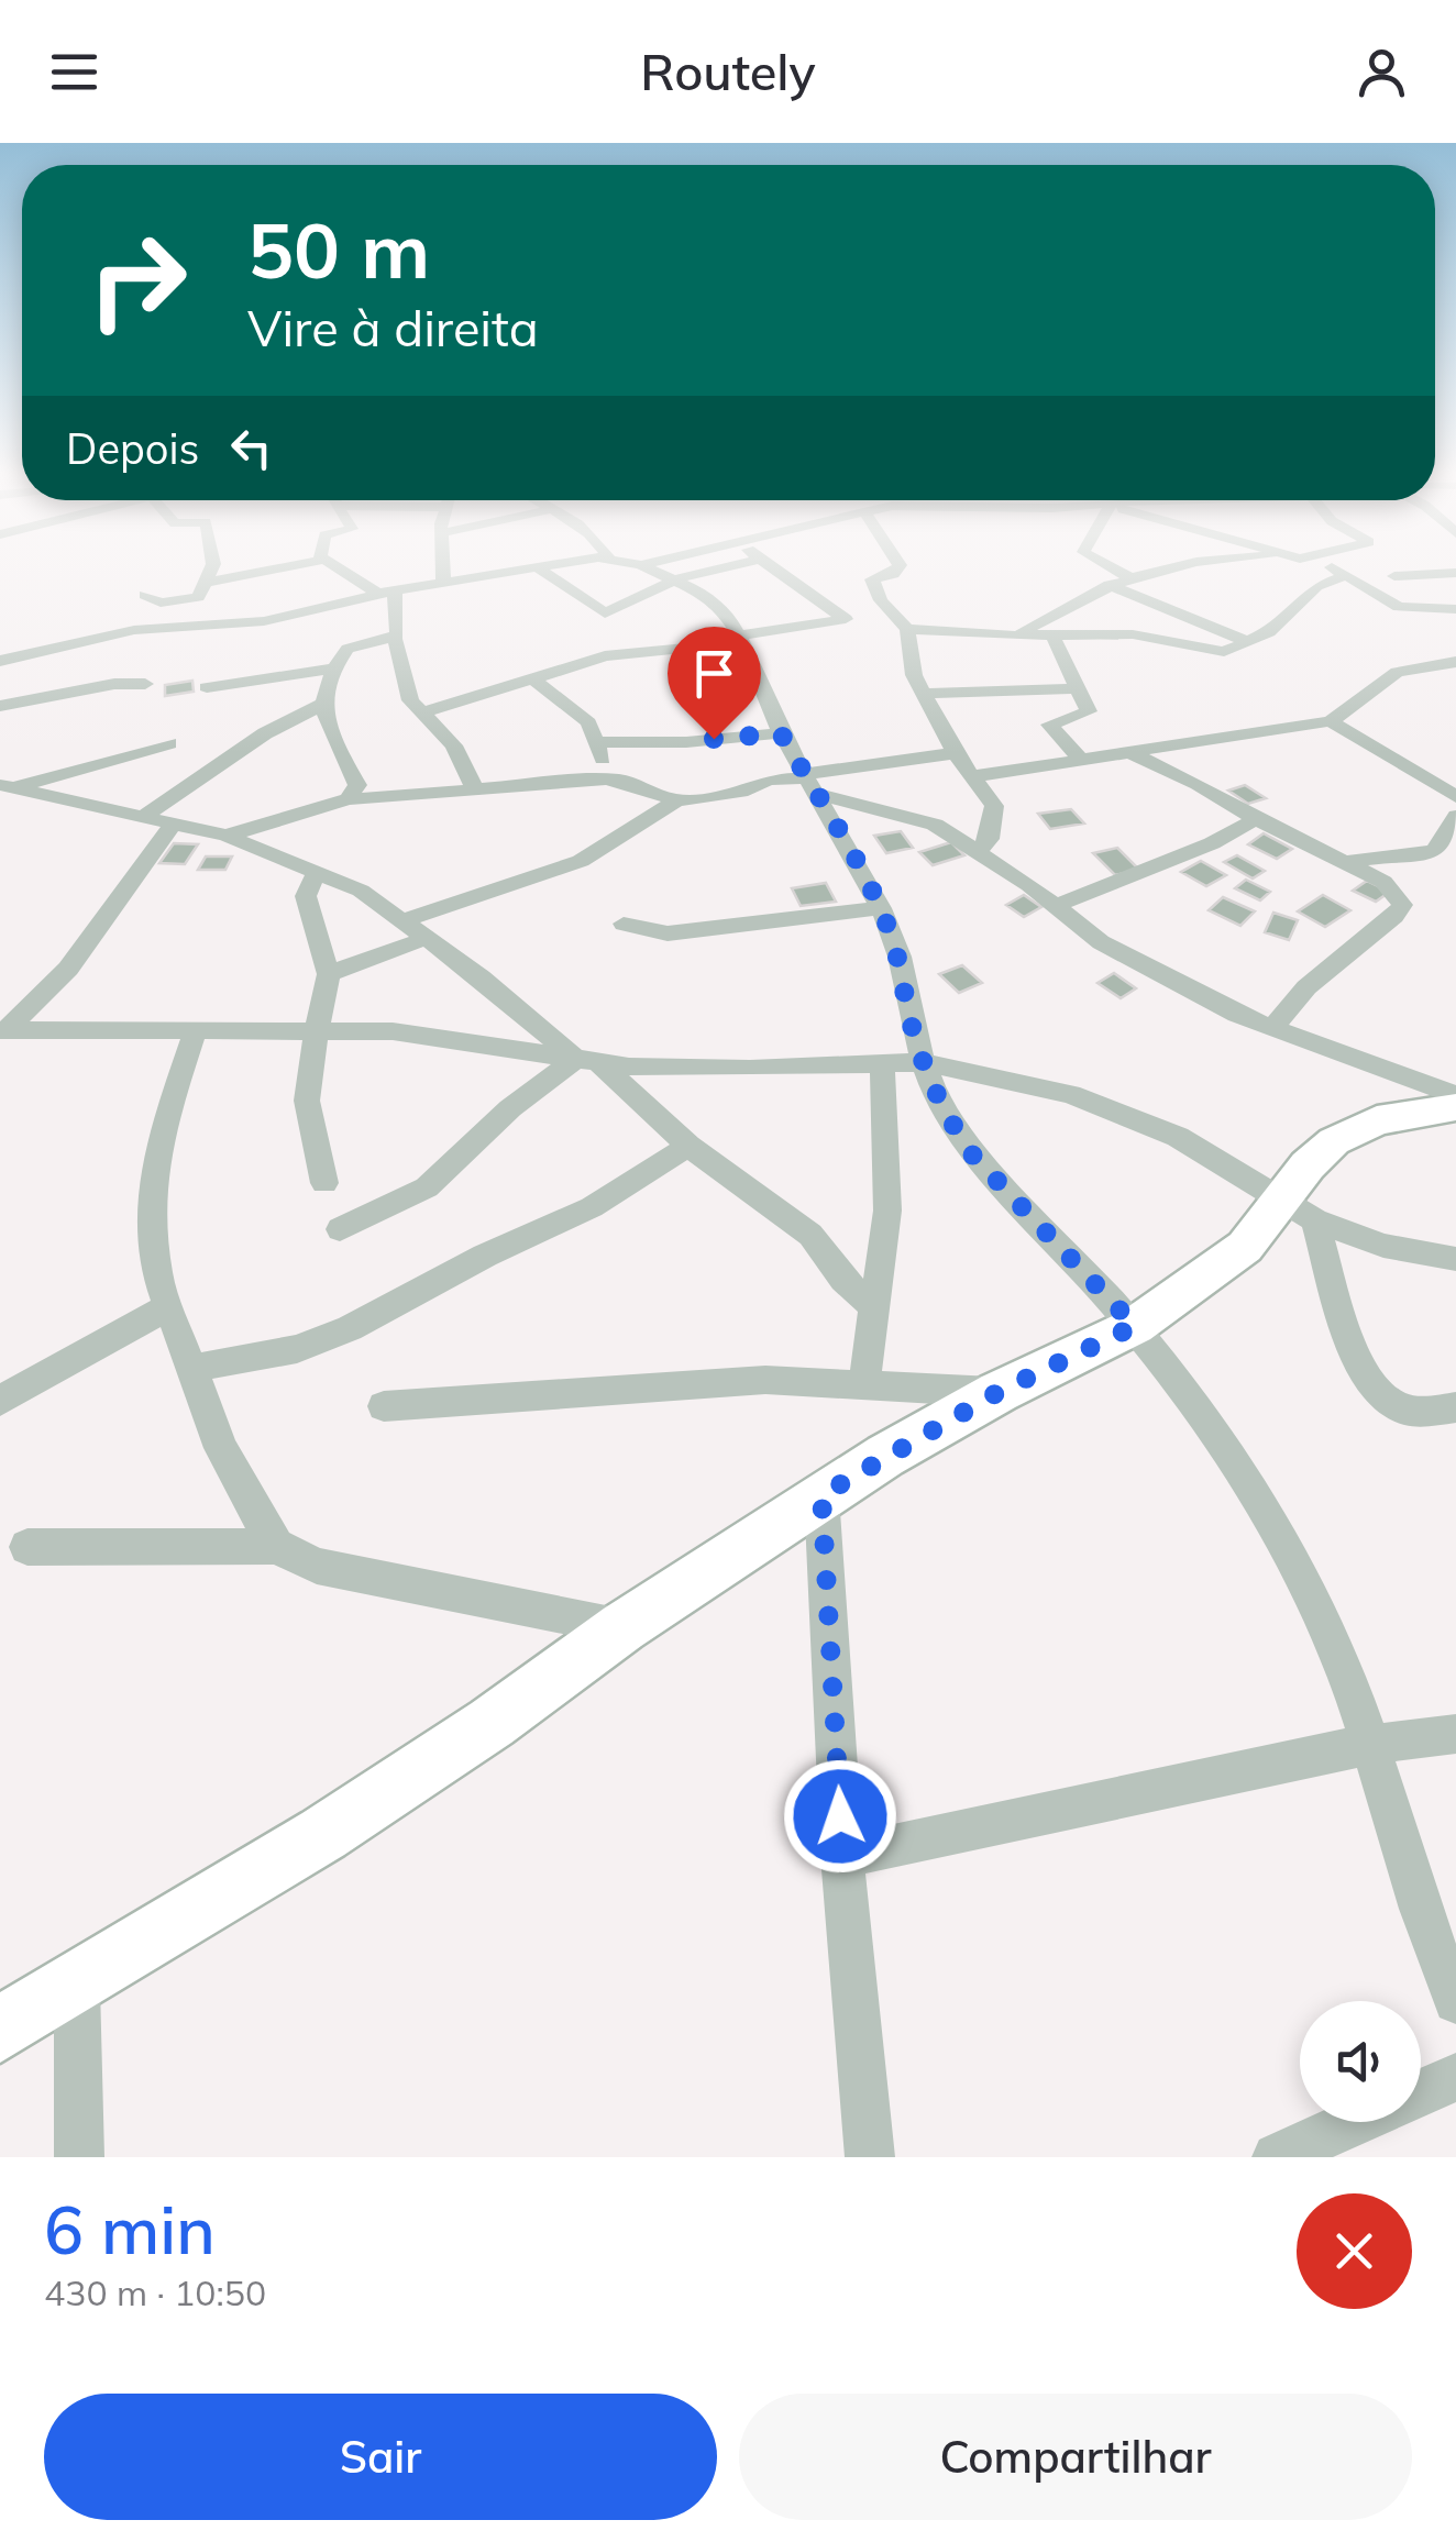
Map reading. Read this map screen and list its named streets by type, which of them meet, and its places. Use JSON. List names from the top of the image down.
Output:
{
  "page": {
    "header": "Routely",
    "turn": ["50 m", "Vire à direita"],
    "then": "Depois",
    "heading": ["6 min", "430 m · 10:50"],
    "buttons": ["Sair", "Compartilhar"]
  }
}
